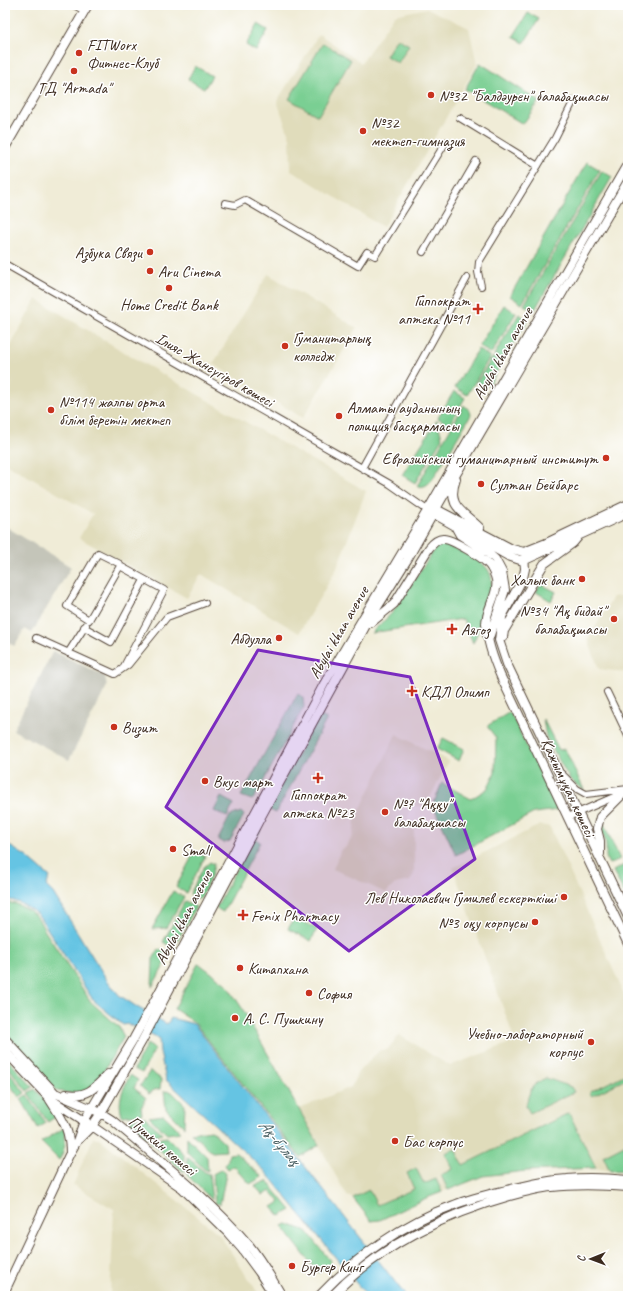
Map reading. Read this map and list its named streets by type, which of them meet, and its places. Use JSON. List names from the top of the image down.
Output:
{
  "streets": {
    "main road": ["Abylai khan avenue", "Қажымұқан көшесі", "Пушкин көшесі"],
    "street": ["Ілияс Жансүгіров көшесі"]
  },
  "crossings": [
    ["Abylai khan avenue", "Ілияс Жансүгіров көшесі"],
    ["Abylai khan avenue", "Қажымұқан көшесі"],
    ["Abylai khan avenue", "Пушкин көшесі"]
  ],
  "water": ["Ақ-бұлақ"],
  "places": {
    "other": [
      "FITWorx Фитнес-Клуб",
      "ТД \"Armada\"",
      "№32 \"Балдәурен\" балабақшасы",
      "№32 мектеп-гимназия",
      "Азбука Связи",
      "Aru Cinema",
      "Home Credit Bank",
      "Гуманитарлық колледж",
      "№114 жалпы орта білім беретін мектеп",
      "Алматы ауданының полиция басқармасы",
      "Евразийский гуманитарный институт",
      "Султан Бейбарс",
      "Халык банк",
      "№34 \"Ақ бидай\" балабақшасы",
      "Абдулла",
      "Визит",
      "Вкус март",
      "№7 \"Аққу\" балабақшасы",
      "Small",
      "Лев Николаевич Гумилев ескерткіші",
      "№3 оқу корпусы",
      "Китапхана",
      "София",
      "А. С. Пушкину",
      "Учебно-лабораторный корпус",
      "Бас корпус",
      "Бургер Кинг"
    ],
    "health": [
      "Гиппократ аптека №11",
      "Аягоз",
      "КДЛ Олимп",
      "Гиппократ аптека №23",
      "Fenix Pharmacy"
    ]
  },
  "north": "left"
}
